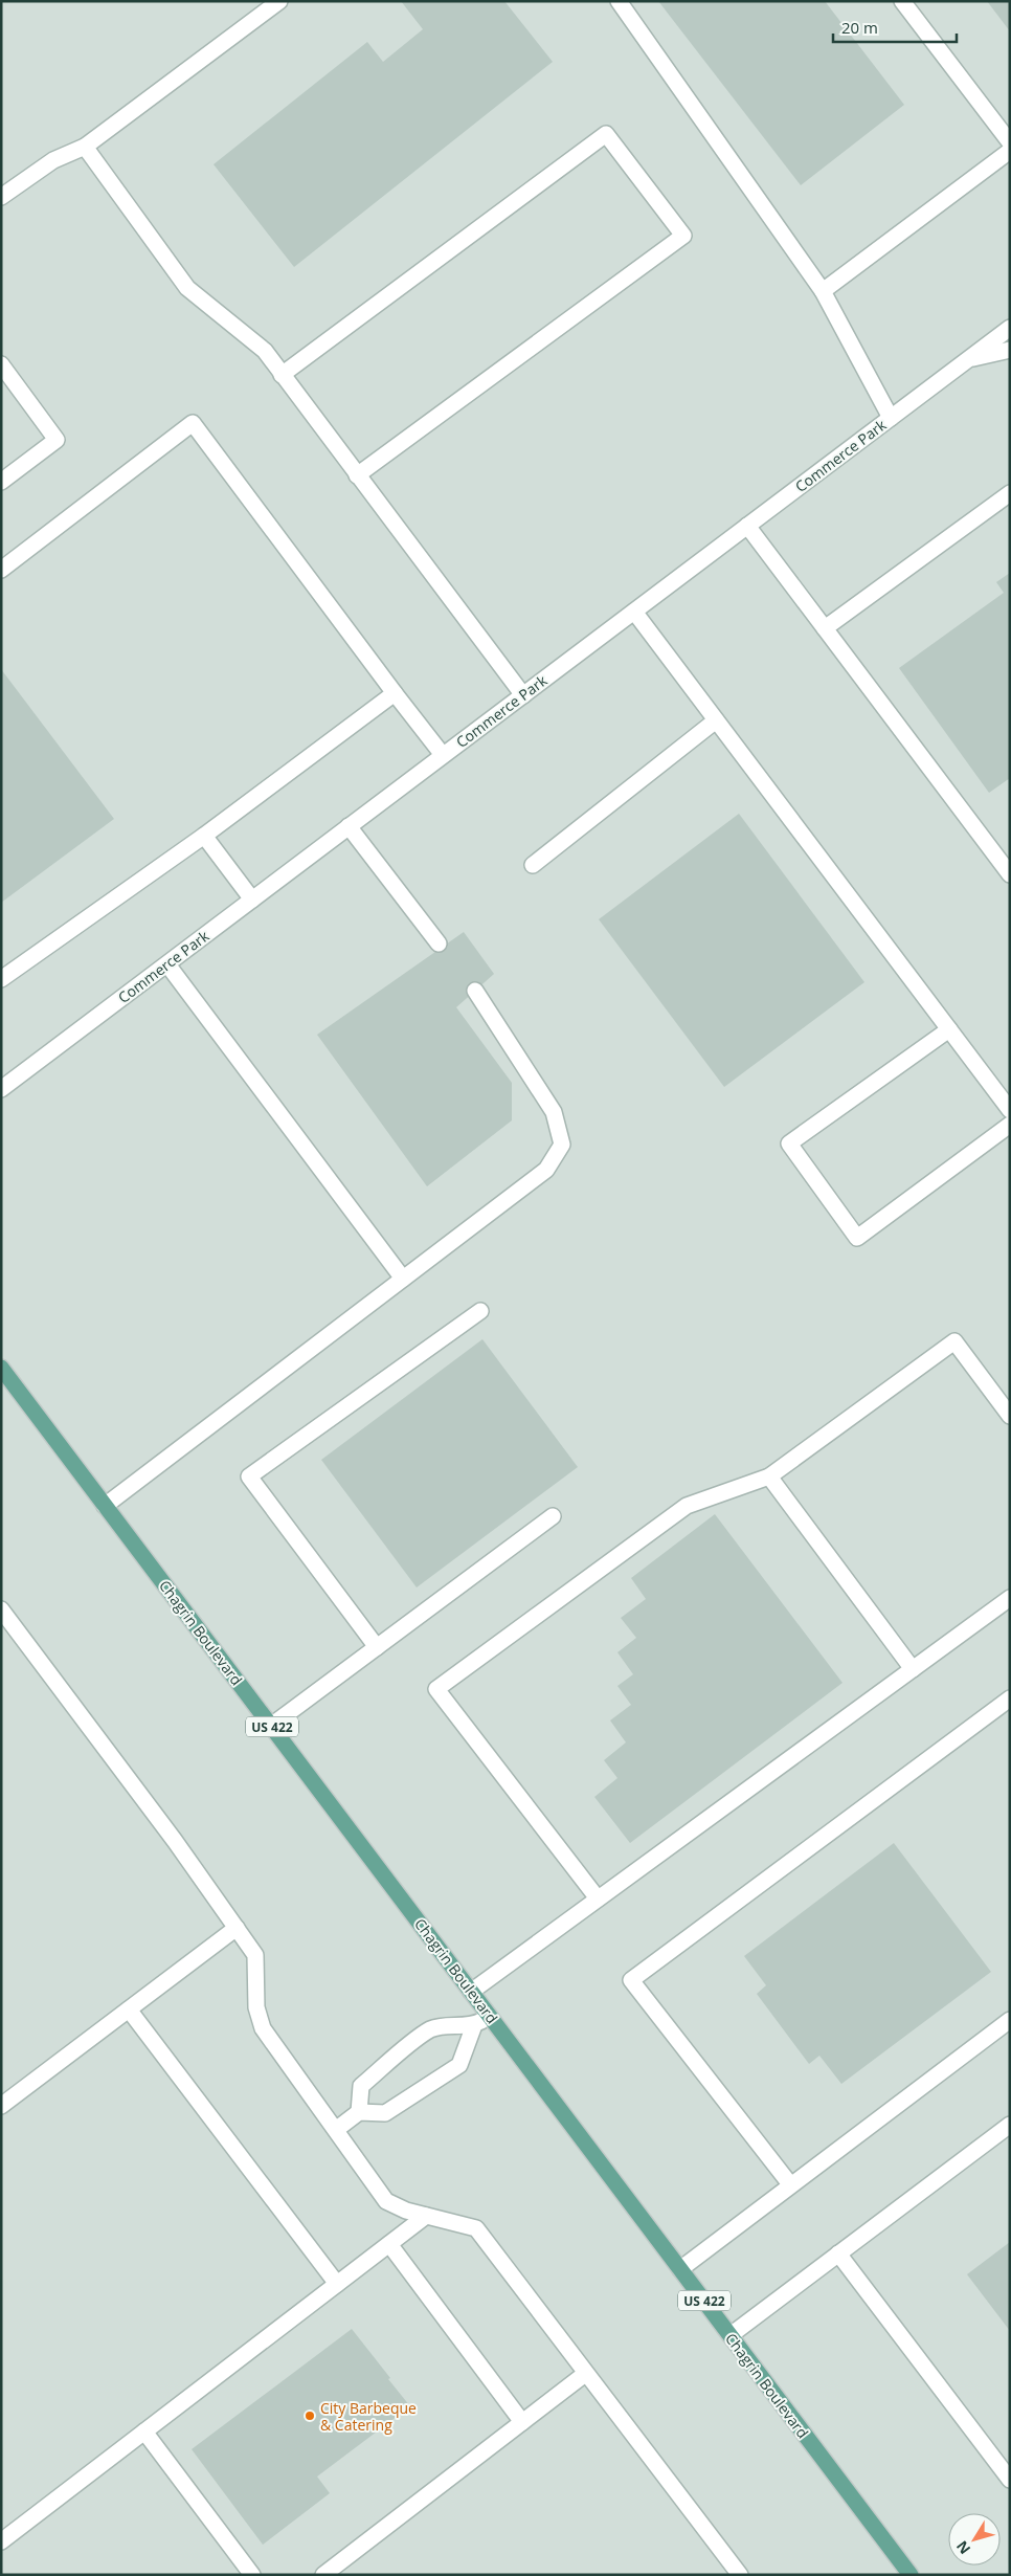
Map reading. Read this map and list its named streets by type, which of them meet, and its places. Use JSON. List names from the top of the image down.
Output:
{
  "streets": {
    "main road": ["Chagrin Boulevard", "US 422"],
    "street": ["Commerce Park"]
  },
  "places": ["City Barbeque & Catering"],
  "scale_bar": "20 m",
  "north": "bottom left"
}
